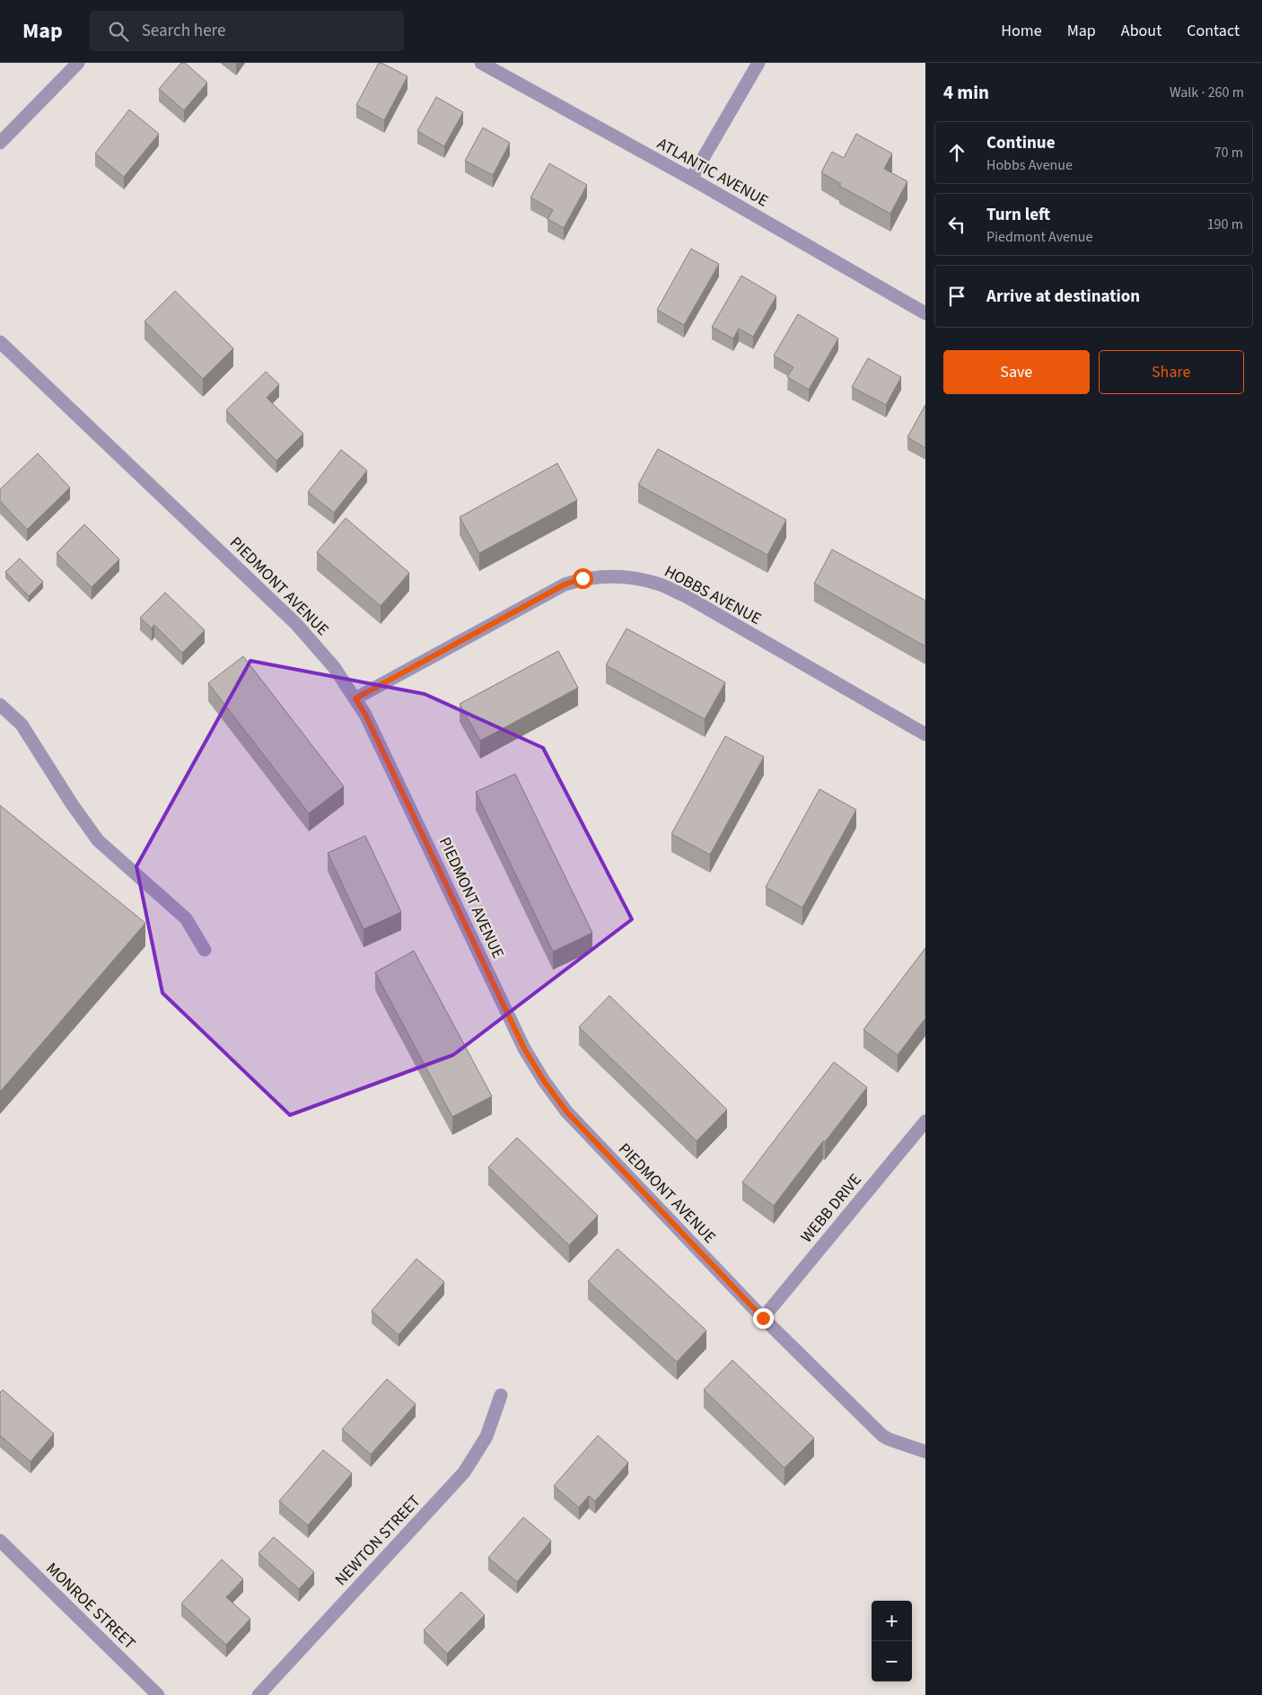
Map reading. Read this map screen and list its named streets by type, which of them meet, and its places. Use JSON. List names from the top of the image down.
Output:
{
  "streets": {
    "street": [
      "ATLANTIC AVENUE",
      "PIEDMONT AVENUE",
      "HOBBS AVENUE",
      "WEBB DRIVE",
      "NEWTON STREET",
      "MONROE STREET"
    ]
  },
  "crossings": [
    ["PIEDMONT AVENUE", "HOBBS AVENUE"],
    ["PIEDMONT AVENUE", "WEBB DRIVE"]
  ],
  "page": {
    "header": "Map",
    "search": "Search here",
    "nav": [
      "Home",
      "Map",
      "About",
      "Contact"
    ],
    "heading": ["4 min", "Walk · 260 m"],
    "list": [
      ["Continue", "Hobbs Avenue", "70 m"],
      ["Turn left", "Piedmont Avenue", "190 m"],
      "Arrive at destination"
    ],
    "buttons": ["Save", "Share"],
    "map_buttons": ["+", "−"]
  }
}
